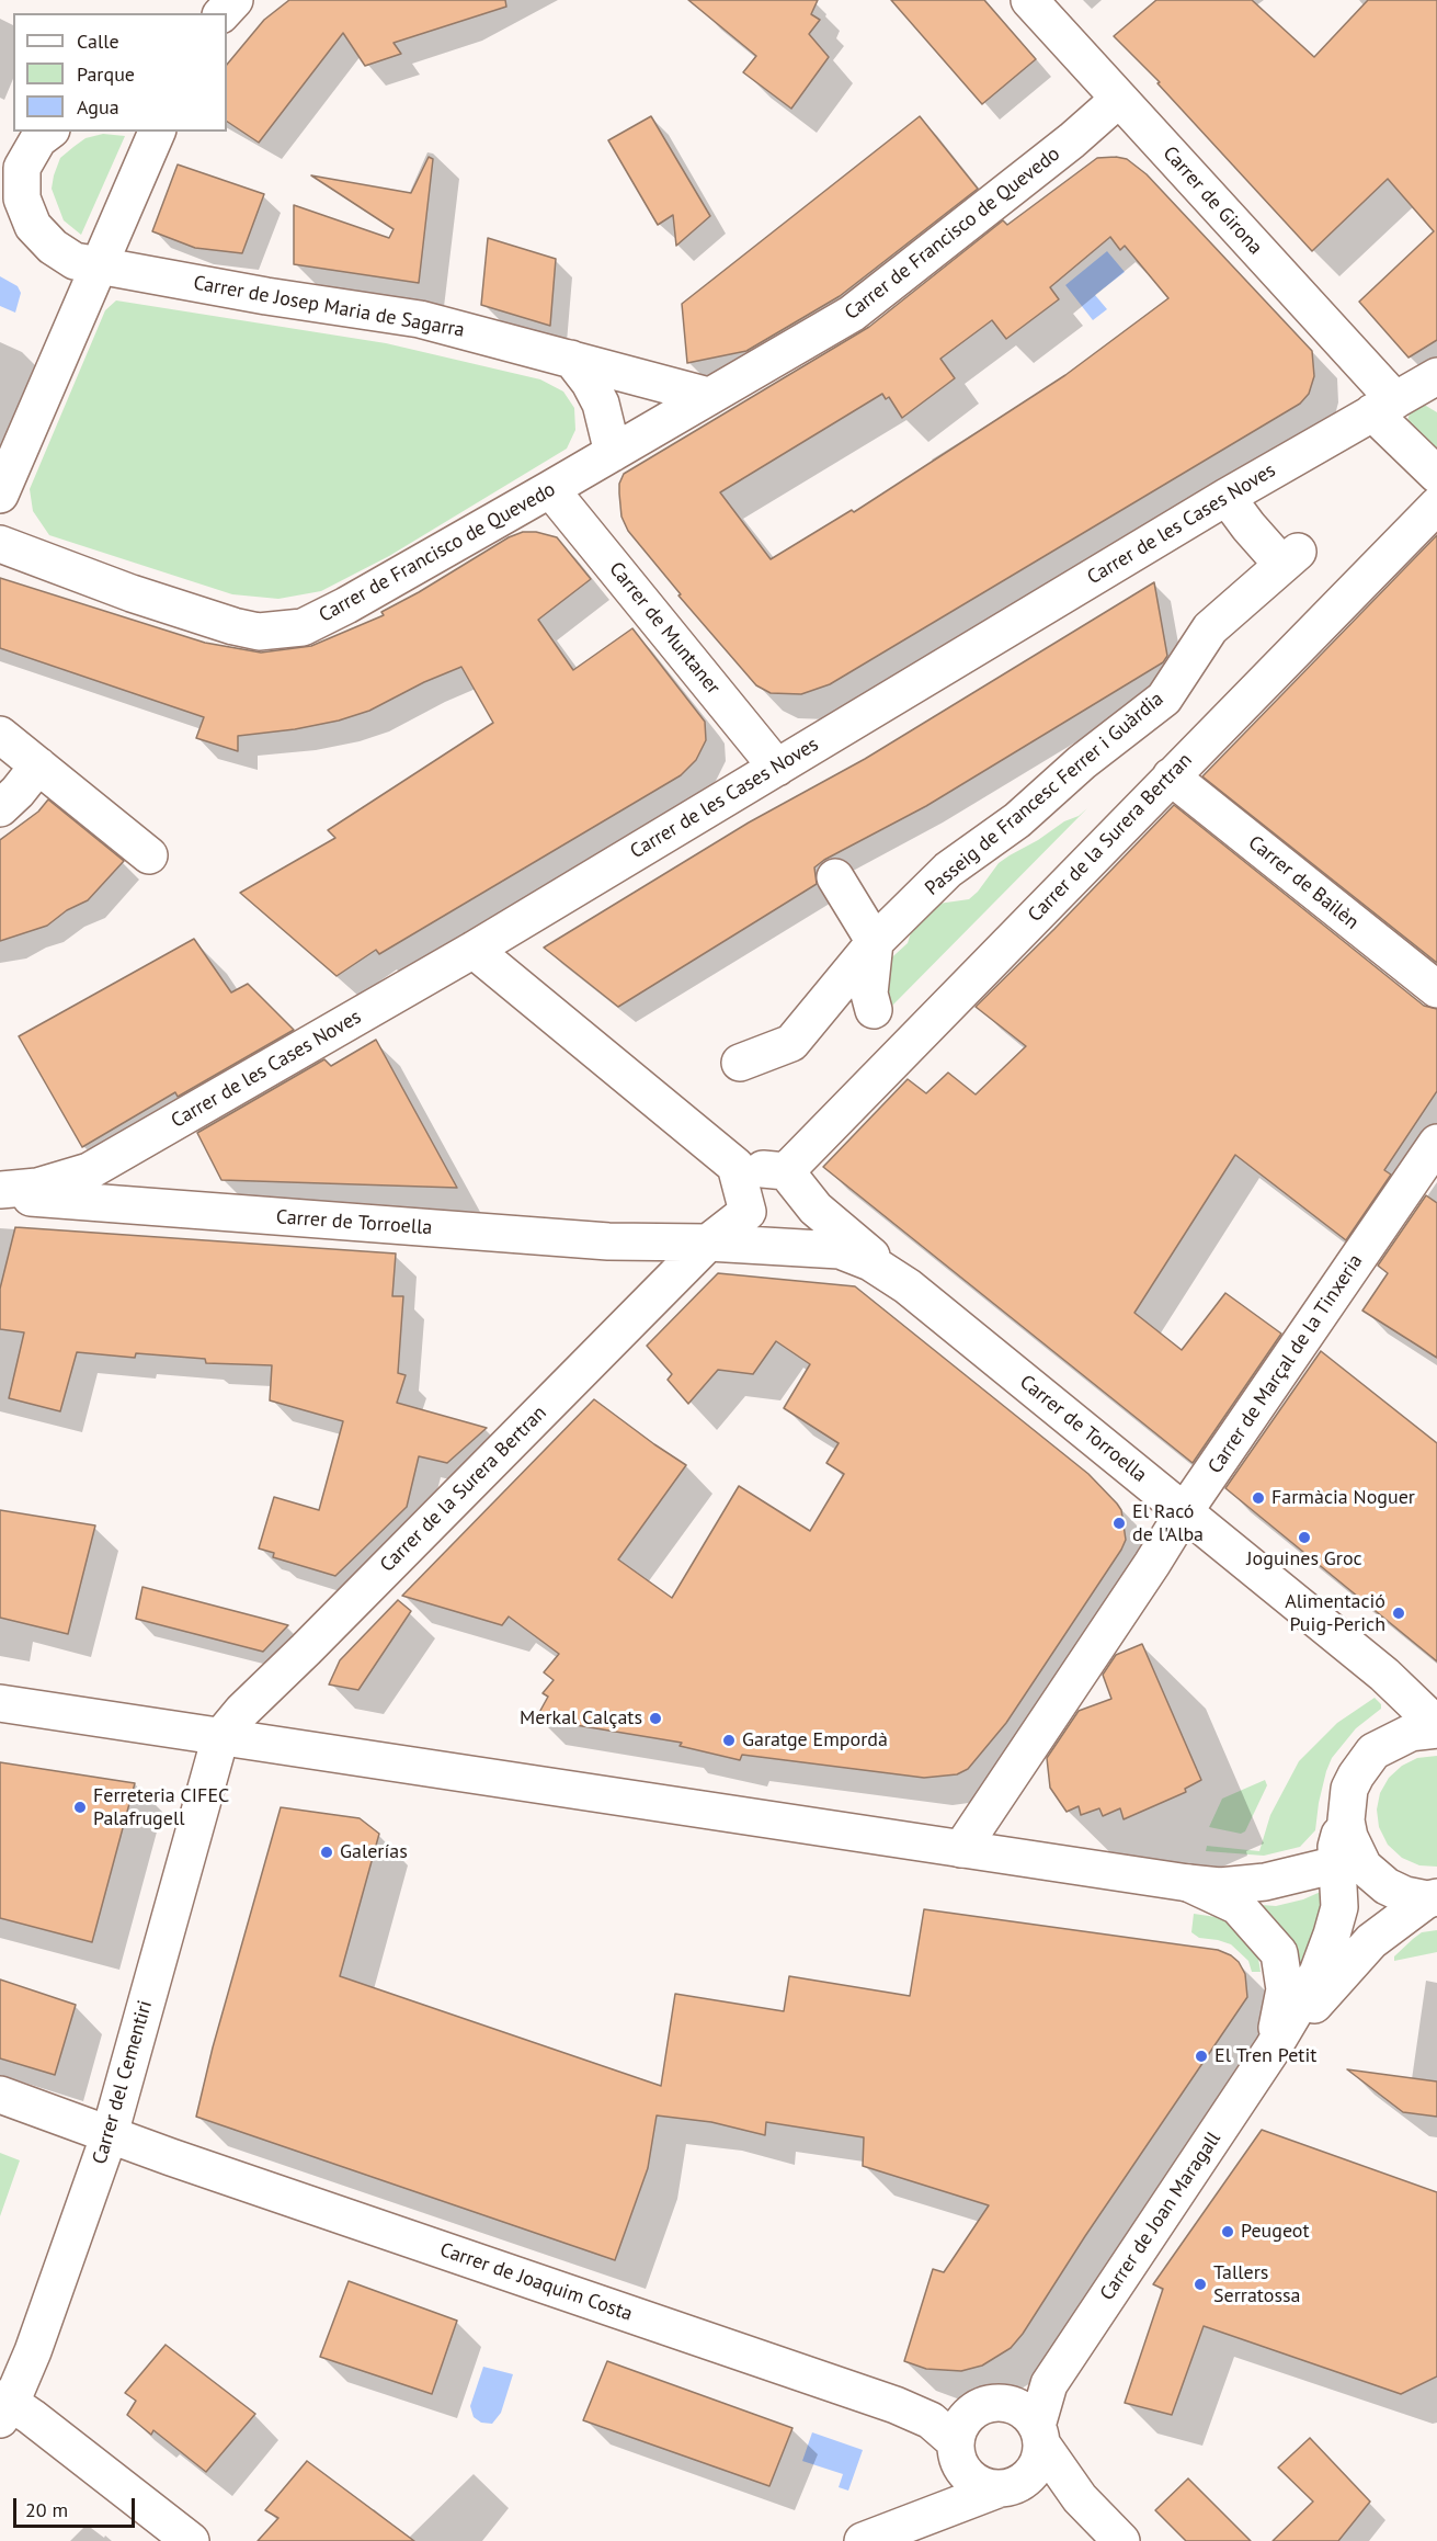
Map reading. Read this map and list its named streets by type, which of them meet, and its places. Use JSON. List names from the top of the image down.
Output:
{
  "streets": {
    "street": [
      "Carrer de Girona",
      "Carrer de Francisco de Quevedo",
      "Carrer de Josep Maria de Sagarra",
      "Carrer de les Cases Noves",
      "Carrer de Muntaner",
      "Passeig de Francesc Ferrer i Guàrdia",
      "Carrer de la Surera Bertran",
      "Carrer de Bailèn",
      "Carrer de Torroella",
      "Carrer de Marçal de la Tinxeria",
      "Carrer del Cementiri",
      "Carrer de Joan Maragall",
      "Carrer de Joaquim Costa"
    ]
  },
  "crossings": [
    ["Carrer de Girona", "Carrer de Francisco de Quevedo"],
    ["Carrer de Girona", "Carrer de les Cases Noves"],
    ["Carrer de Francisco de Quevedo", "Carrer de Muntaner"],
    ["Carrer de les Cases Noves", "Carrer de Muntaner"],
    ["Carrer de les Cases Noves", "Passeig de Francesc Ferrer i Guàrdia"],
    ["Carrer de la Surera Bertran", "Carrer de Bailèn"],
    ["Carrer de la Surera Bertran", "Carrer de Torroella"],
    ["Carrer de la Surera Bertran", "Carrer del Cementiri"],
    ["Carrer de Torroella", "Carrer de Marçal de la Tinxeria"],
    ["Carrer del Cementiri", "Carrer de Joaquim Costa"],
    ["Carrer de Joan Maragall", "Carrer de Joaquim Costa"]
  ],
  "places": [
    "Farmàcia Noguer",
    "El Racó de l'Alba",
    "Joguines Groc",
    "Alimentació Puig-Perich",
    "Merkal Calçats",
    "Garatge Empordà",
    "Ferreteria CIFEC Palafrugell",
    "Galerías",
    "El Tren Petit",
    "Peugeot",
    "Tallers Serratossa"
  ],
  "legend": ["Calle", "Parque", "Agua"],
  "scale_bar": "20 m"
}
